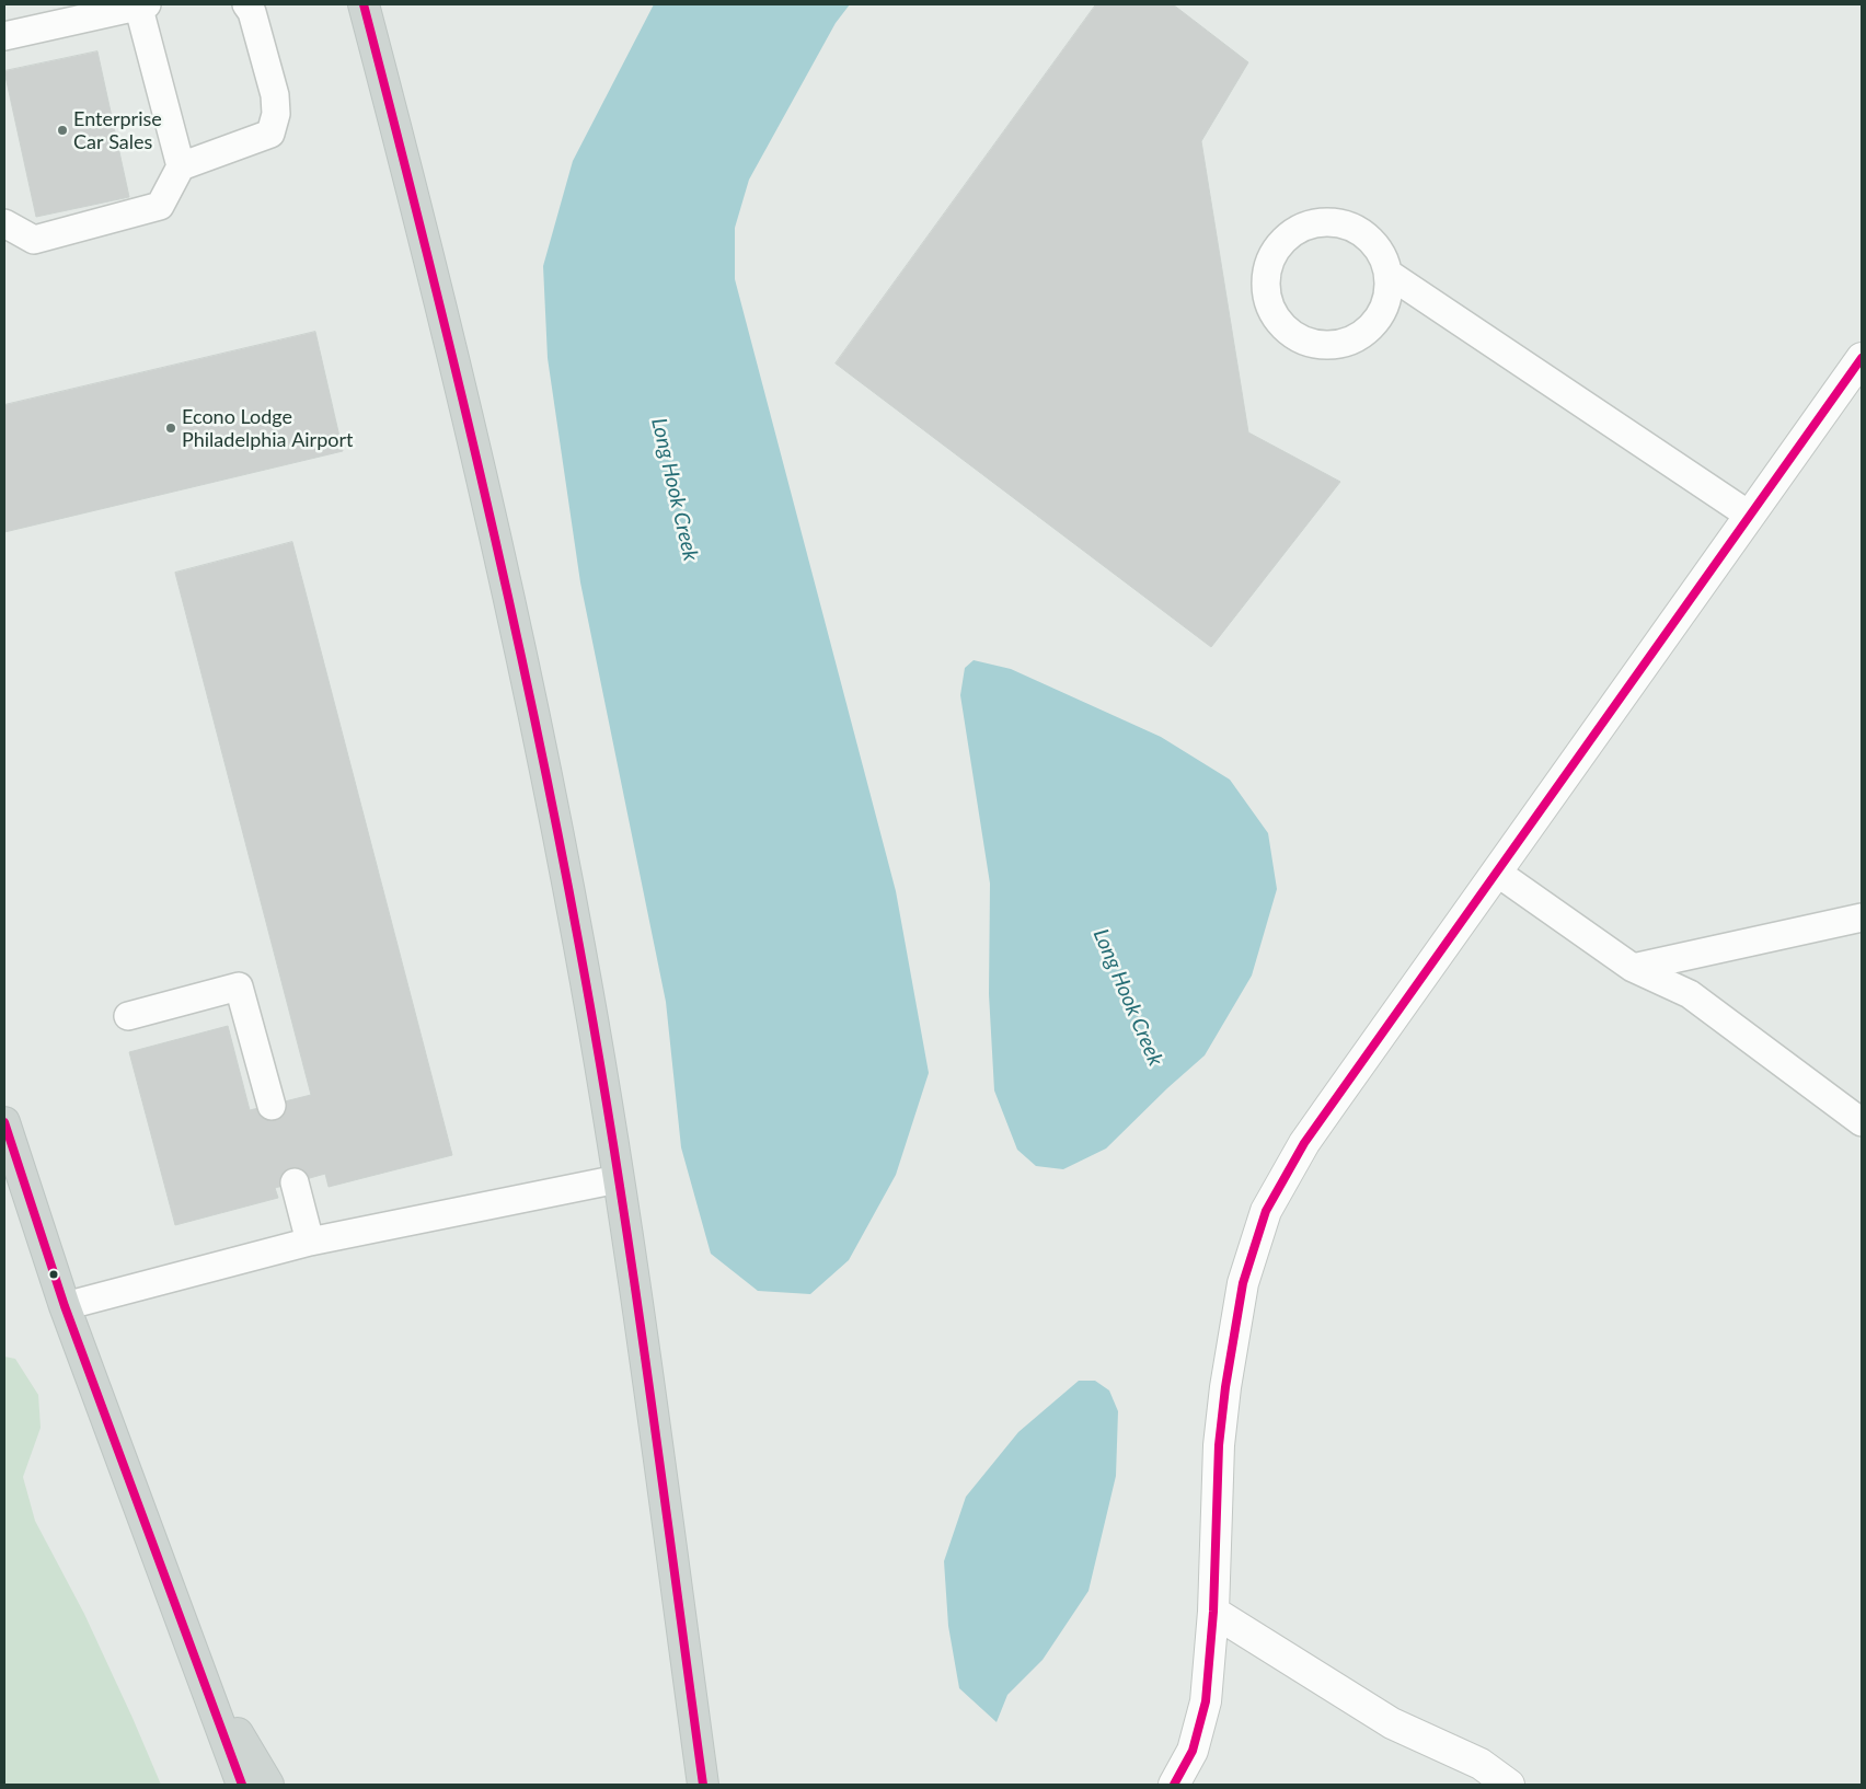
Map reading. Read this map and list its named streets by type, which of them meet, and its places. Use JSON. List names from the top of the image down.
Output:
{
  "water": ["Long Hook Creek"],
  "places": ["Enterprise Car Sales", "Econo Lodge Philadelphia Airport"]
}
